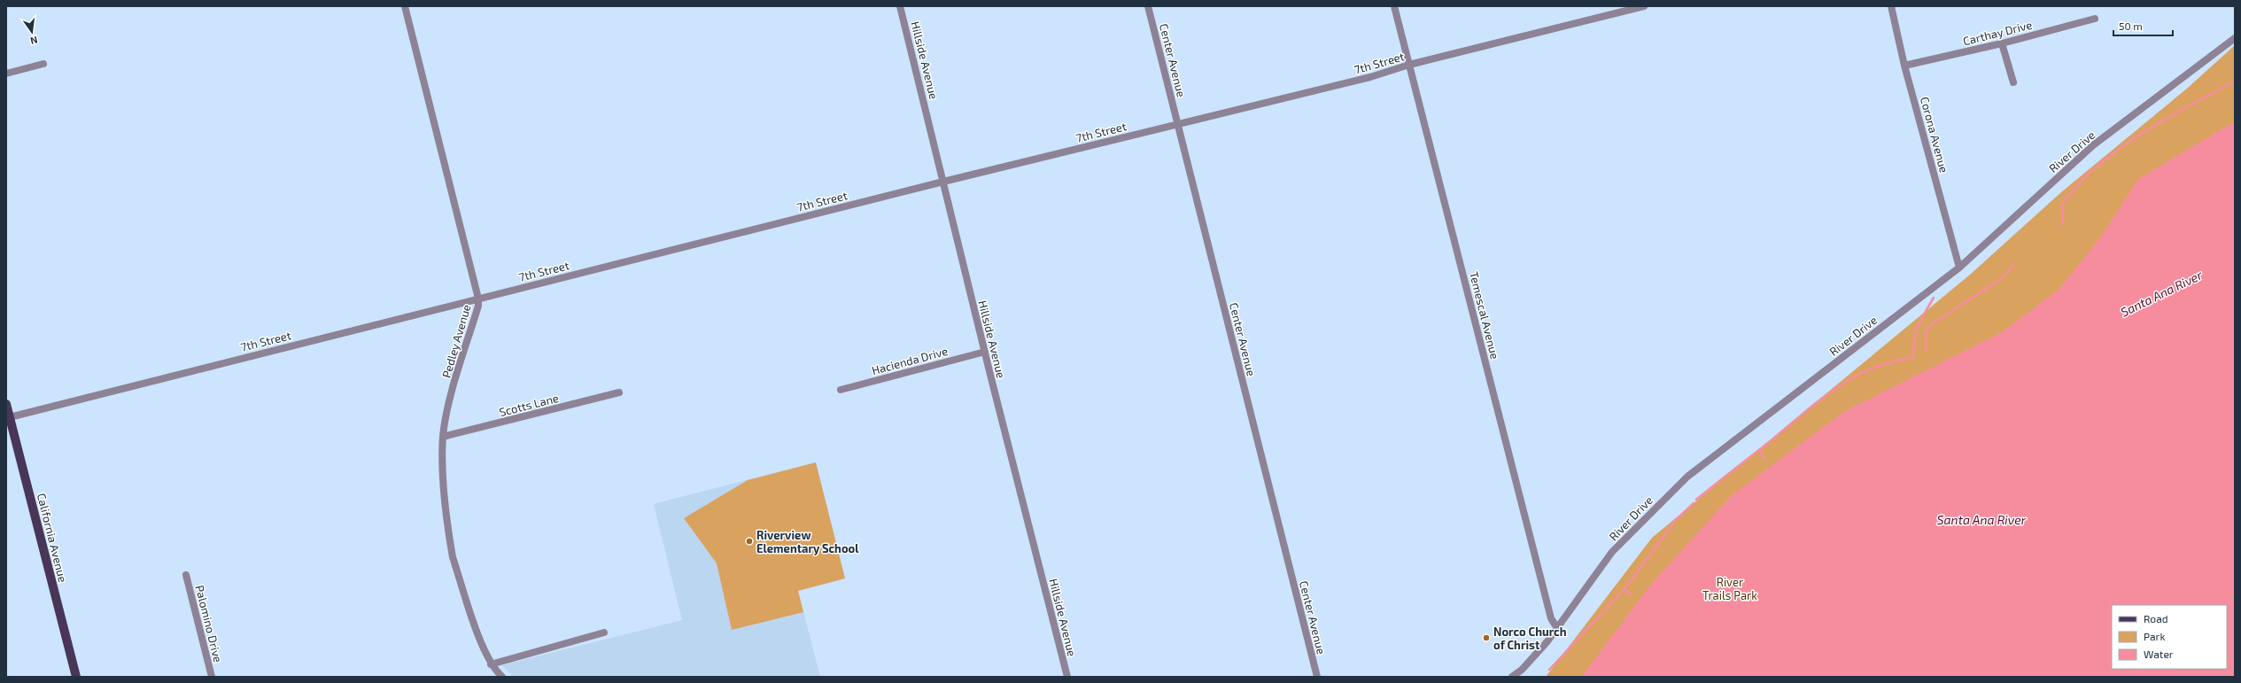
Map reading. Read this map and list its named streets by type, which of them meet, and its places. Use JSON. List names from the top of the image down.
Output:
{
  "streets": {
    "main road": ["California Avenue"],
    "street": [
      "Carthay Drive",
      "Hillside Avenue",
      "Center Avenue",
      "7th Street",
      "Corona Avenue",
      "River Drive",
      "Temescal Avenue",
      "Pedley Avenue",
      "Hacienda Drive",
      "Scotts Lane",
      "Palomino Drive"
    ]
  },
  "crossings": [
    ["Carthay Drive", "Corona Avenue"],
    ["Hillside Avenue", "7th Street"],
    ["Hillside Avenue", "Hacienda Drive"],
    ["Center Avenue", "7th Street"],
    ["7th Street", "Temescal Avenue"],
    ["7th Street", "Pedley Avenue"],
    ["7th Street", "California Avenue"],
    ["Corona Avenue", "River Drive"],
    ["River Drive", "Temescal Avenue"],
    ["Pedley Avenue", "Scotts Lane"]
  ],
  "water": ["Santa Ana River"],
  "parks": ["River Trails Park"],
  "places": ["Riverview Elementary School", "Norco Church of Christ"],
  "legend": ["Road", "Park", "Water"],
  "scale_bar": "50 m",
  "north": "bottom"
}
